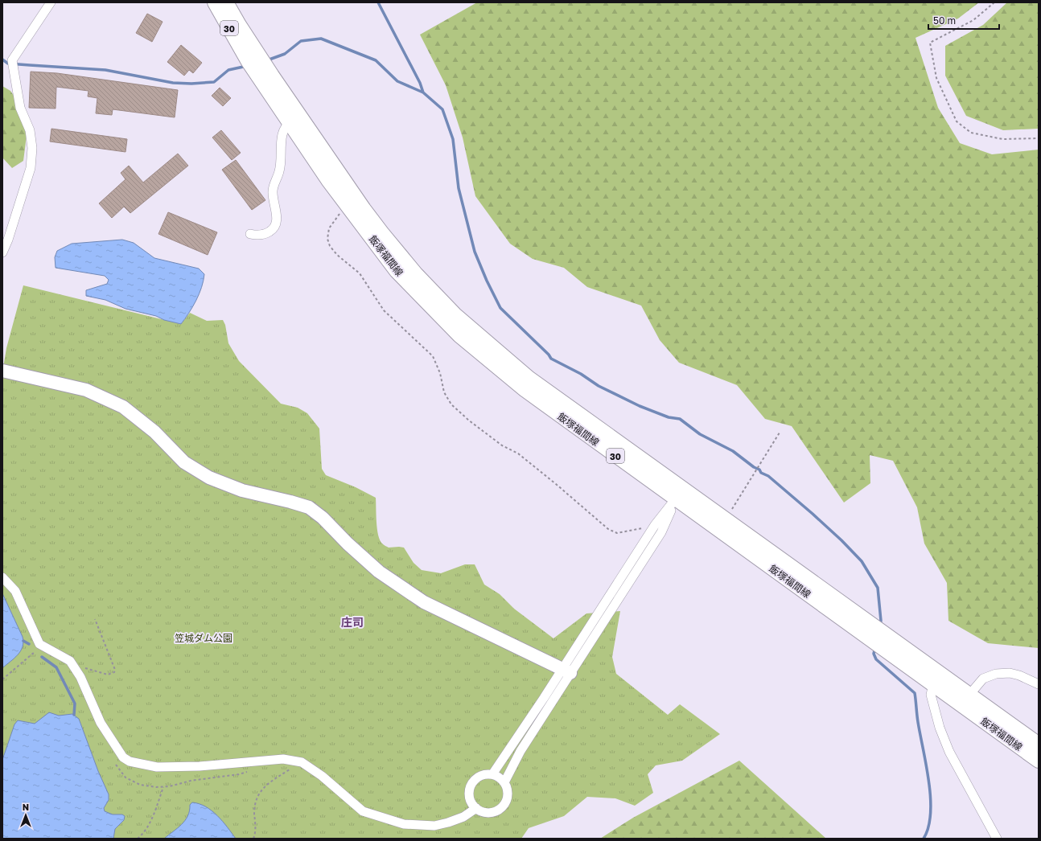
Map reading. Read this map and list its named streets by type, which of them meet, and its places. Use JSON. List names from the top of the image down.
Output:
{
  "streets": {
    "main road": ["30", "飯塚福間線"]
  },
  "districts": ["庄司"],
  "parks": ["笠城ダム公園"],
  "scale_bar": "50 m",
  "north": "top"
}
